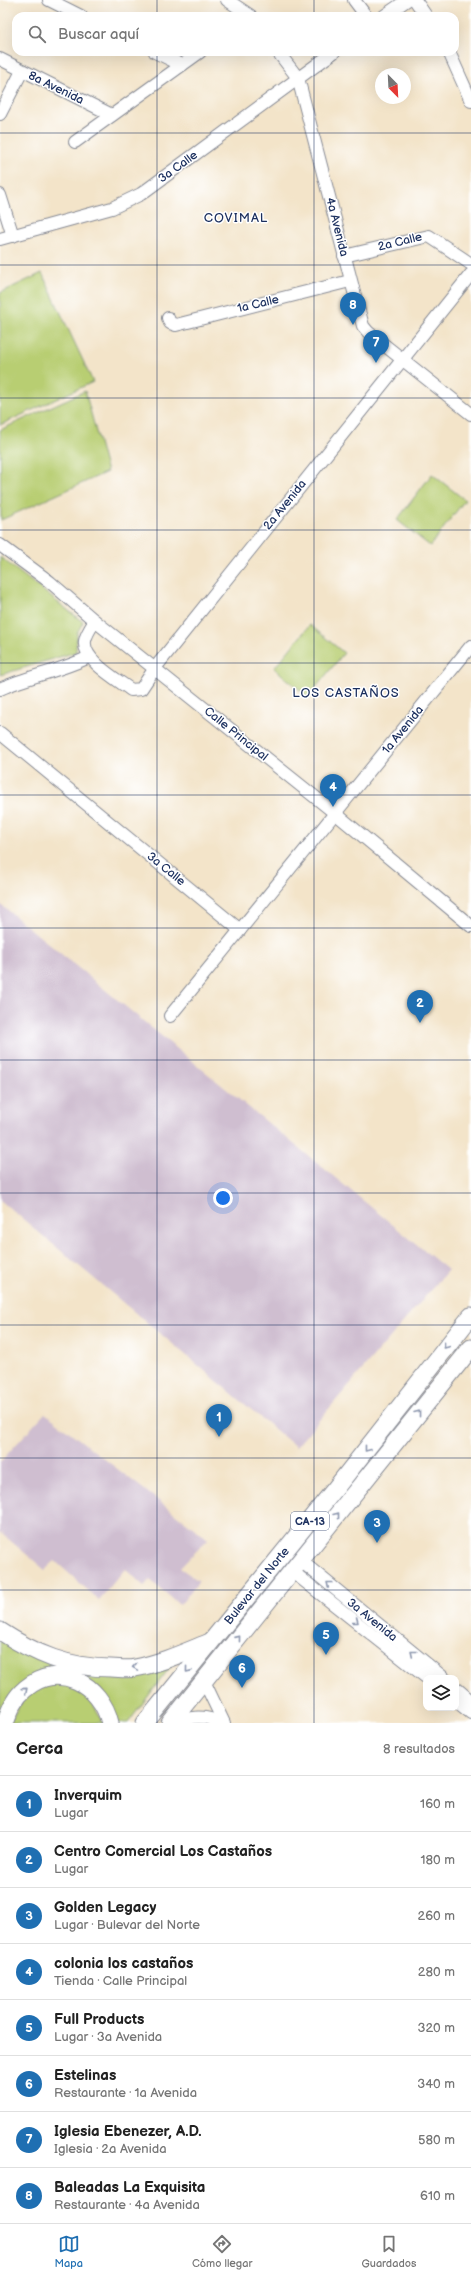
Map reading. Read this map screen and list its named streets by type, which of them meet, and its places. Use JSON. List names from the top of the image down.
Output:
{
  "streets": {
    "highway": ["CA-13", "Bulevar del Norte"],
    "street": [
      "8a Avenida",
      "3a Calle",
      "4a Avenida",
      "2a Calle",
      "1a Calle",
      "2a Avenida",
      "1a Avenida",
      "Calle Principal",
      "3a Avenida"
    ]
  },
  "crossings": [
    ["3a Calle", "4a Avenida"],
    ["3a Calle", "1a Avenida"],
    ["4a Avenida", "2a Calle"],
    ["4a Avenida", "1a Calle"],
    ["4a Avenida", "2a Avenida"],
    ["2a Avenida", "Calle Principal"],
    ["1a Avenida", "Calle Principal"],
    ["Bulevar del Norte", "3a Avenida"]
  ],
  "districts": ["COVIMAL", "LOS CASTAÑOS"],
  "north": "bottom right",
  "page": {
    "search": "Buscar aquí",
    "pins": [
      "8",
      "7",
      "4",
      "2",
      "1",
      "3",
      "5",
      "6"
    ],
    "heading": ["Cerca", "8 resultados"],
    "list": [
      {
        "mark": "1",
        "name": "Inverquim",
        "note": "Lugar",
        "value": "160 m"
      },
      {
        "mark": "2",
        "name": "Centro Comercial Los Castaños",
        "note": "Lugar",
        "value": "180 m"
      },
      {
        "mark": "3",
        "name": "Golden Legacy",
        "note": "Lugar · Bulevar del Norte",
        "value": "260 m"
      },
      {
        "mark": "4",
        "name": "colonia los castaños",
        "note": "Tienda · Calle Principal",
        "value": "280 m"
      },
      {
        "mark": "5",
        "name": "Full Products",
        "note": "Lugar · 3a Avenida",
        "value": "320 m"
      },
      {
        "mark": "6",
        "name": "Estelinas",
        "note": "Restaurante · 1a Avenida",
        "value": "340 m"
      },
      {
        "mark": "7",
        "name": "Iglesia Ebenezer, A.D.",
        "note": "Iglesia · 2a Avenida",
        "value": "580 m"
      },
      {
        "mark": "8",
        "name": "Baleadas La Exquisita",
        "note": "Restaurante · 4a Avenida",
        "value": "610 m"
      }
    ],
    "nav": ["Mapa", "Cómo llegar", "Guardados"]
  }
}
